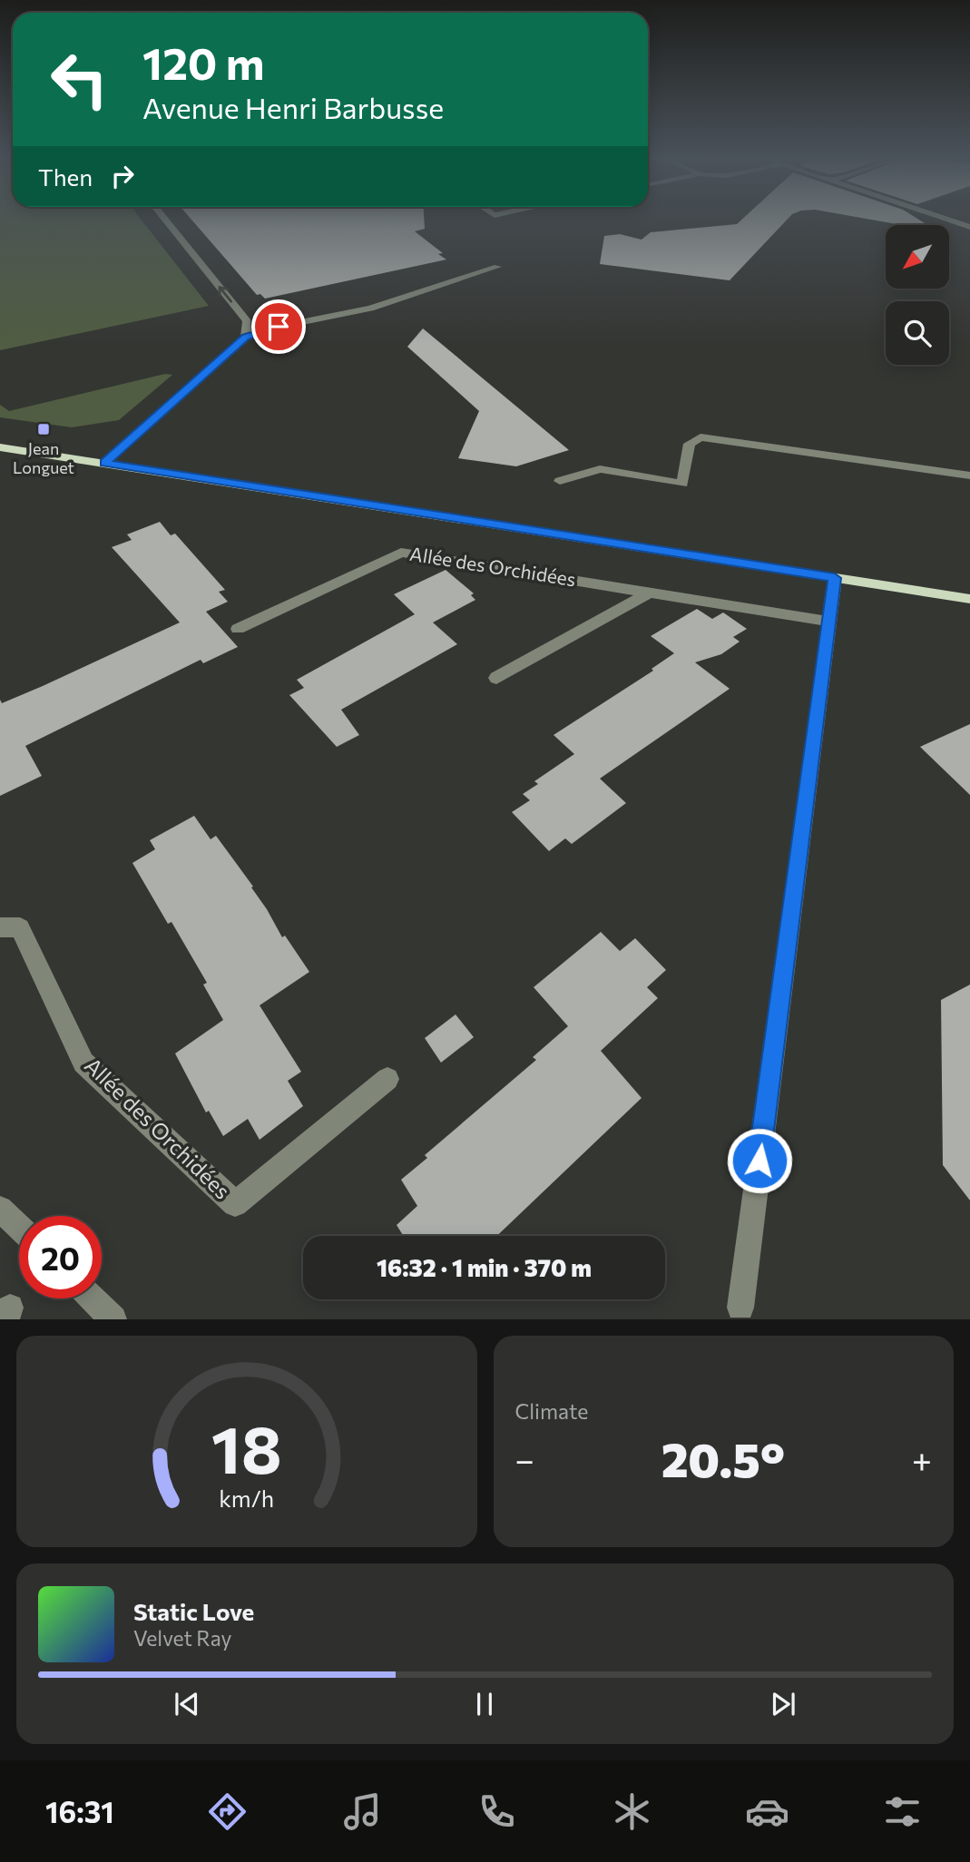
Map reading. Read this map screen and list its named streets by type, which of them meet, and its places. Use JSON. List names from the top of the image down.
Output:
{
  "streets": {
    "street": ["Allée des Orchidées"]
  },
  "places": {
    "transit": ["Jean Longuet"]
  },
  "north": "bottom left",
  "page": {
    "turn": ["120 m", "Avenue Henri Barbusse"],
    "then": "Then",
    "limit": "20",
    "trip": "16:32 · 1 min · 370 m",
    "tile": "Climate",
    "heat": ["−", "20.5°", "+"],
    "song": ["Static Love", "Velvet Ray"],
    "tabs": "16:31",
    "gauge": ["18", "km/h"]
  }
}
